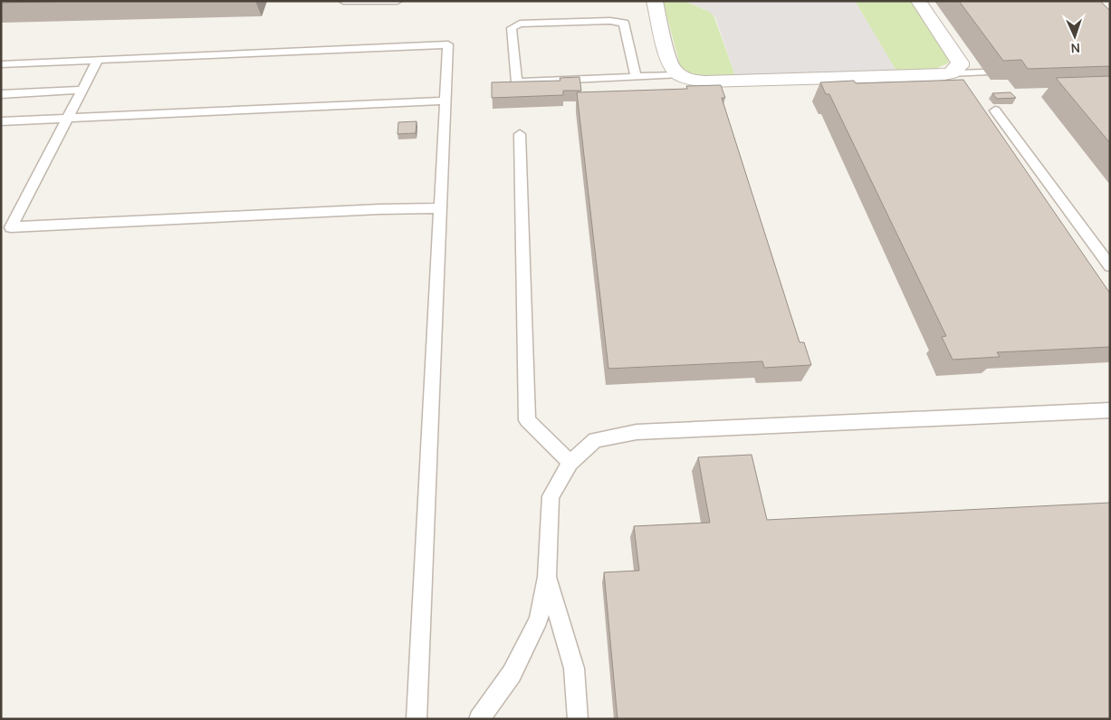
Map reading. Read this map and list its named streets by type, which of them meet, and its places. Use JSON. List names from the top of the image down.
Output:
{
  "north": "bottom"
}
